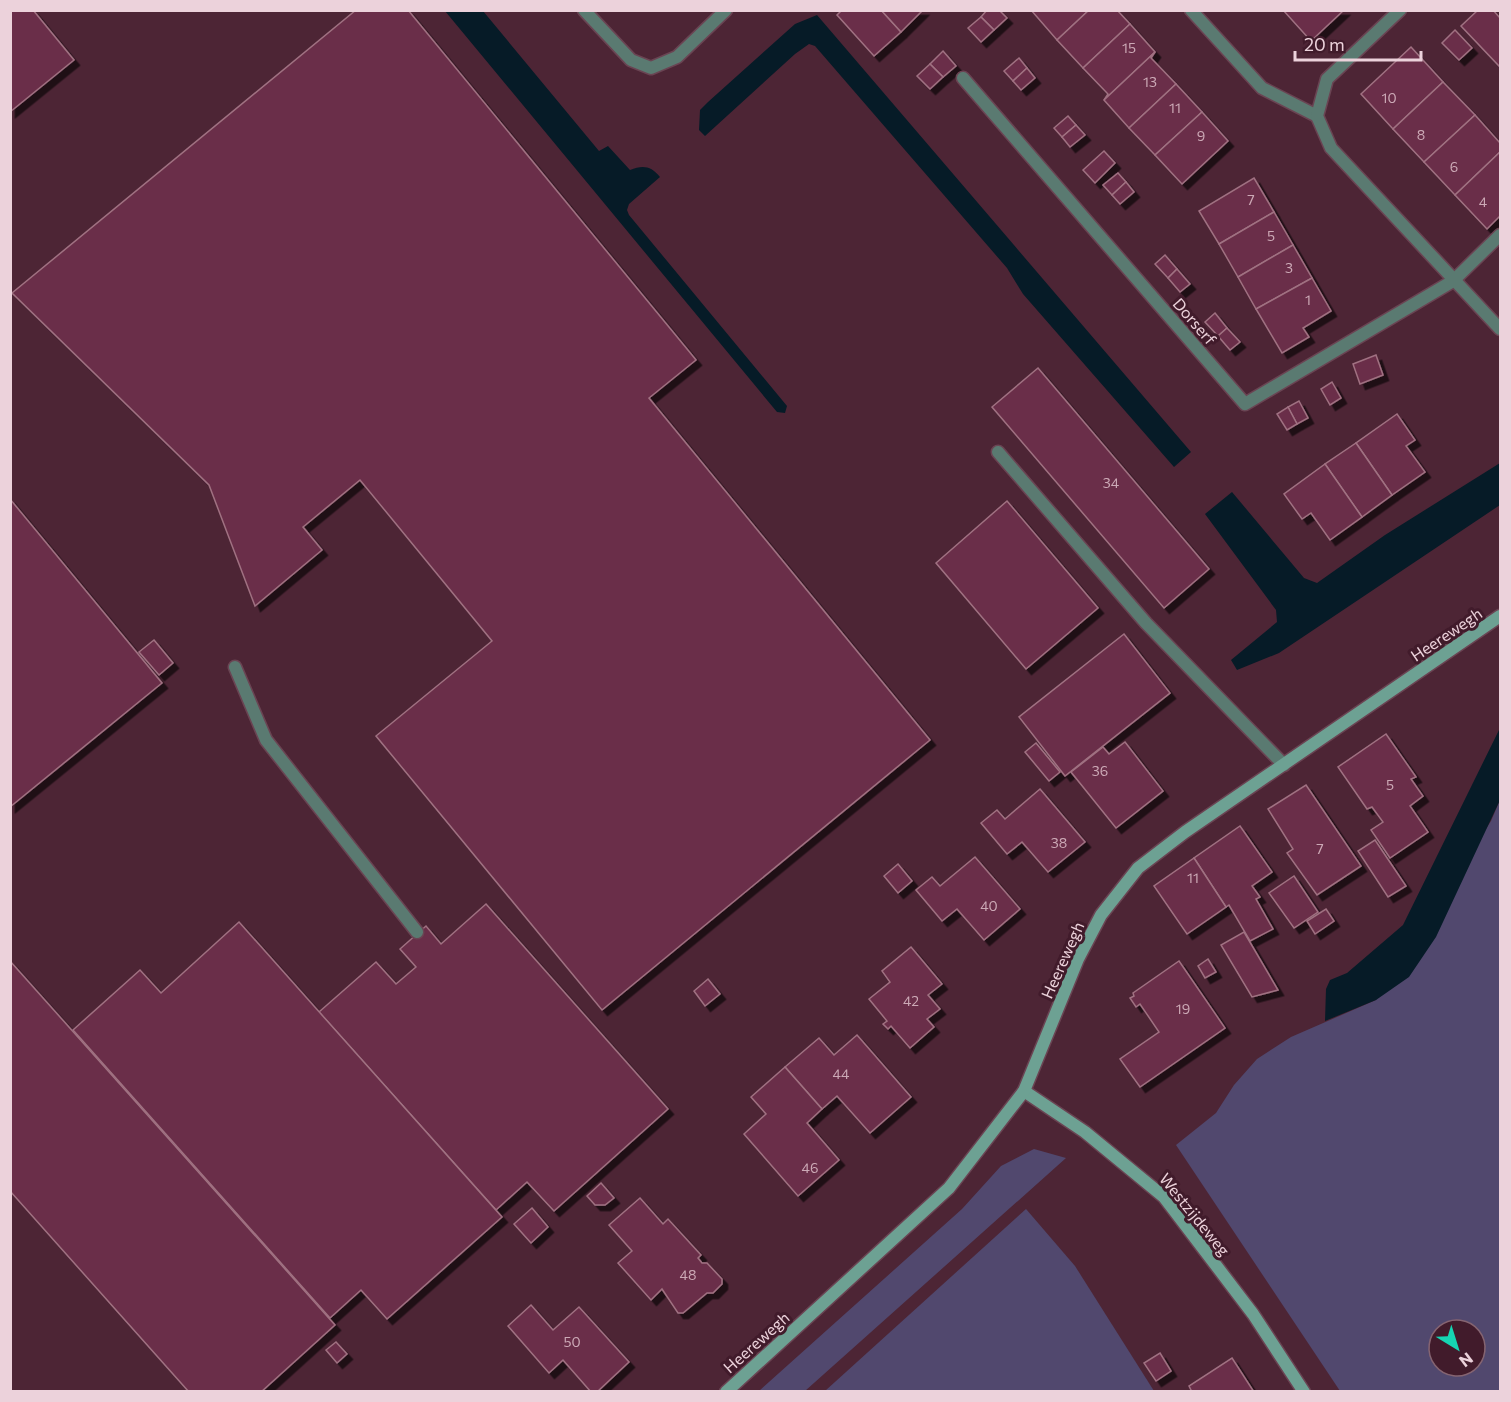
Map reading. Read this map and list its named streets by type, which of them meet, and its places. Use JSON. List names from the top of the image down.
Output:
{
  "streets": {
    "street": ["Dorserf", "Heerewegh", "Westzijdeweg"]
  },
  "crossings": [
    ["Heerewegh", "Westzijdeweg"]
  ],
  "house_numbers": [
    "15",
    "13",
    "10",
    "11",
    "8",
    "9",
    "6",
    "7",
    "4",
    "5",
    "3",
    "1",
    "34",
    "36",
    "5",
    "38",
    "7",
    "11",
    "40",
    "42",
    "19",
    "44",
    "46",
    "48",
    "50"
  ],
  "scale_bar": "20 m",
  "north": "bottom right"
}
